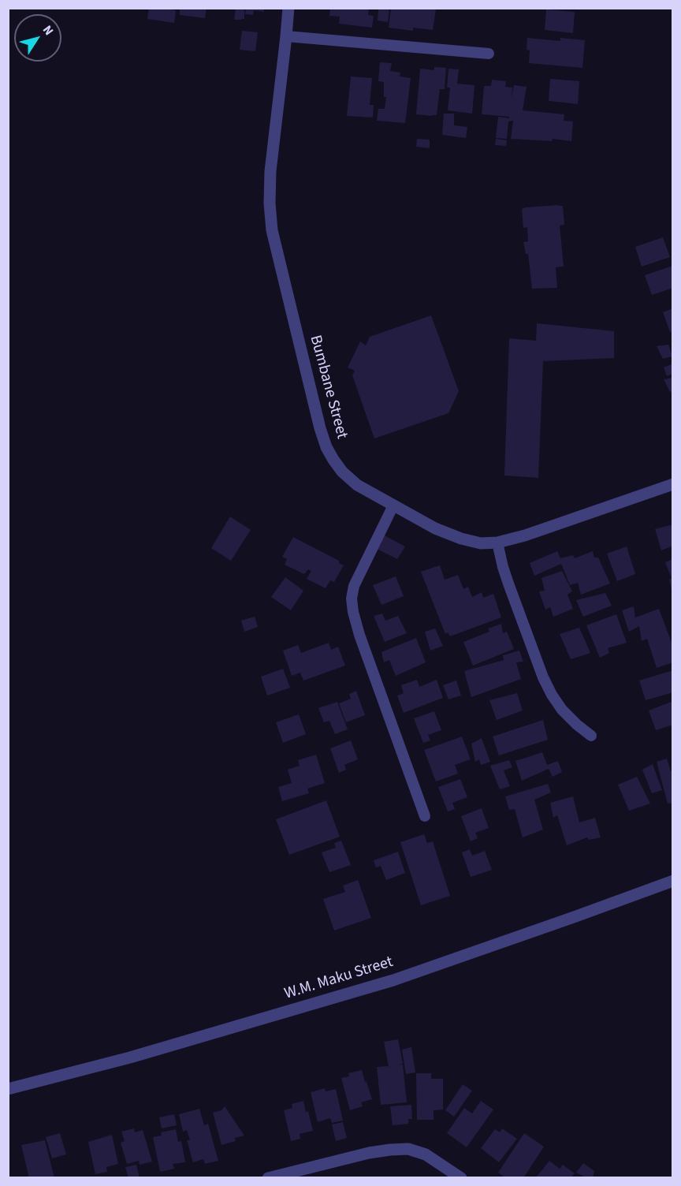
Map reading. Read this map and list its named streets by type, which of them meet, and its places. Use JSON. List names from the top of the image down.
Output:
{
  "streets": {
    "street": ["Bumbane Street", "W.M. Maku Street"]
  },
  "north": "top right"
}
